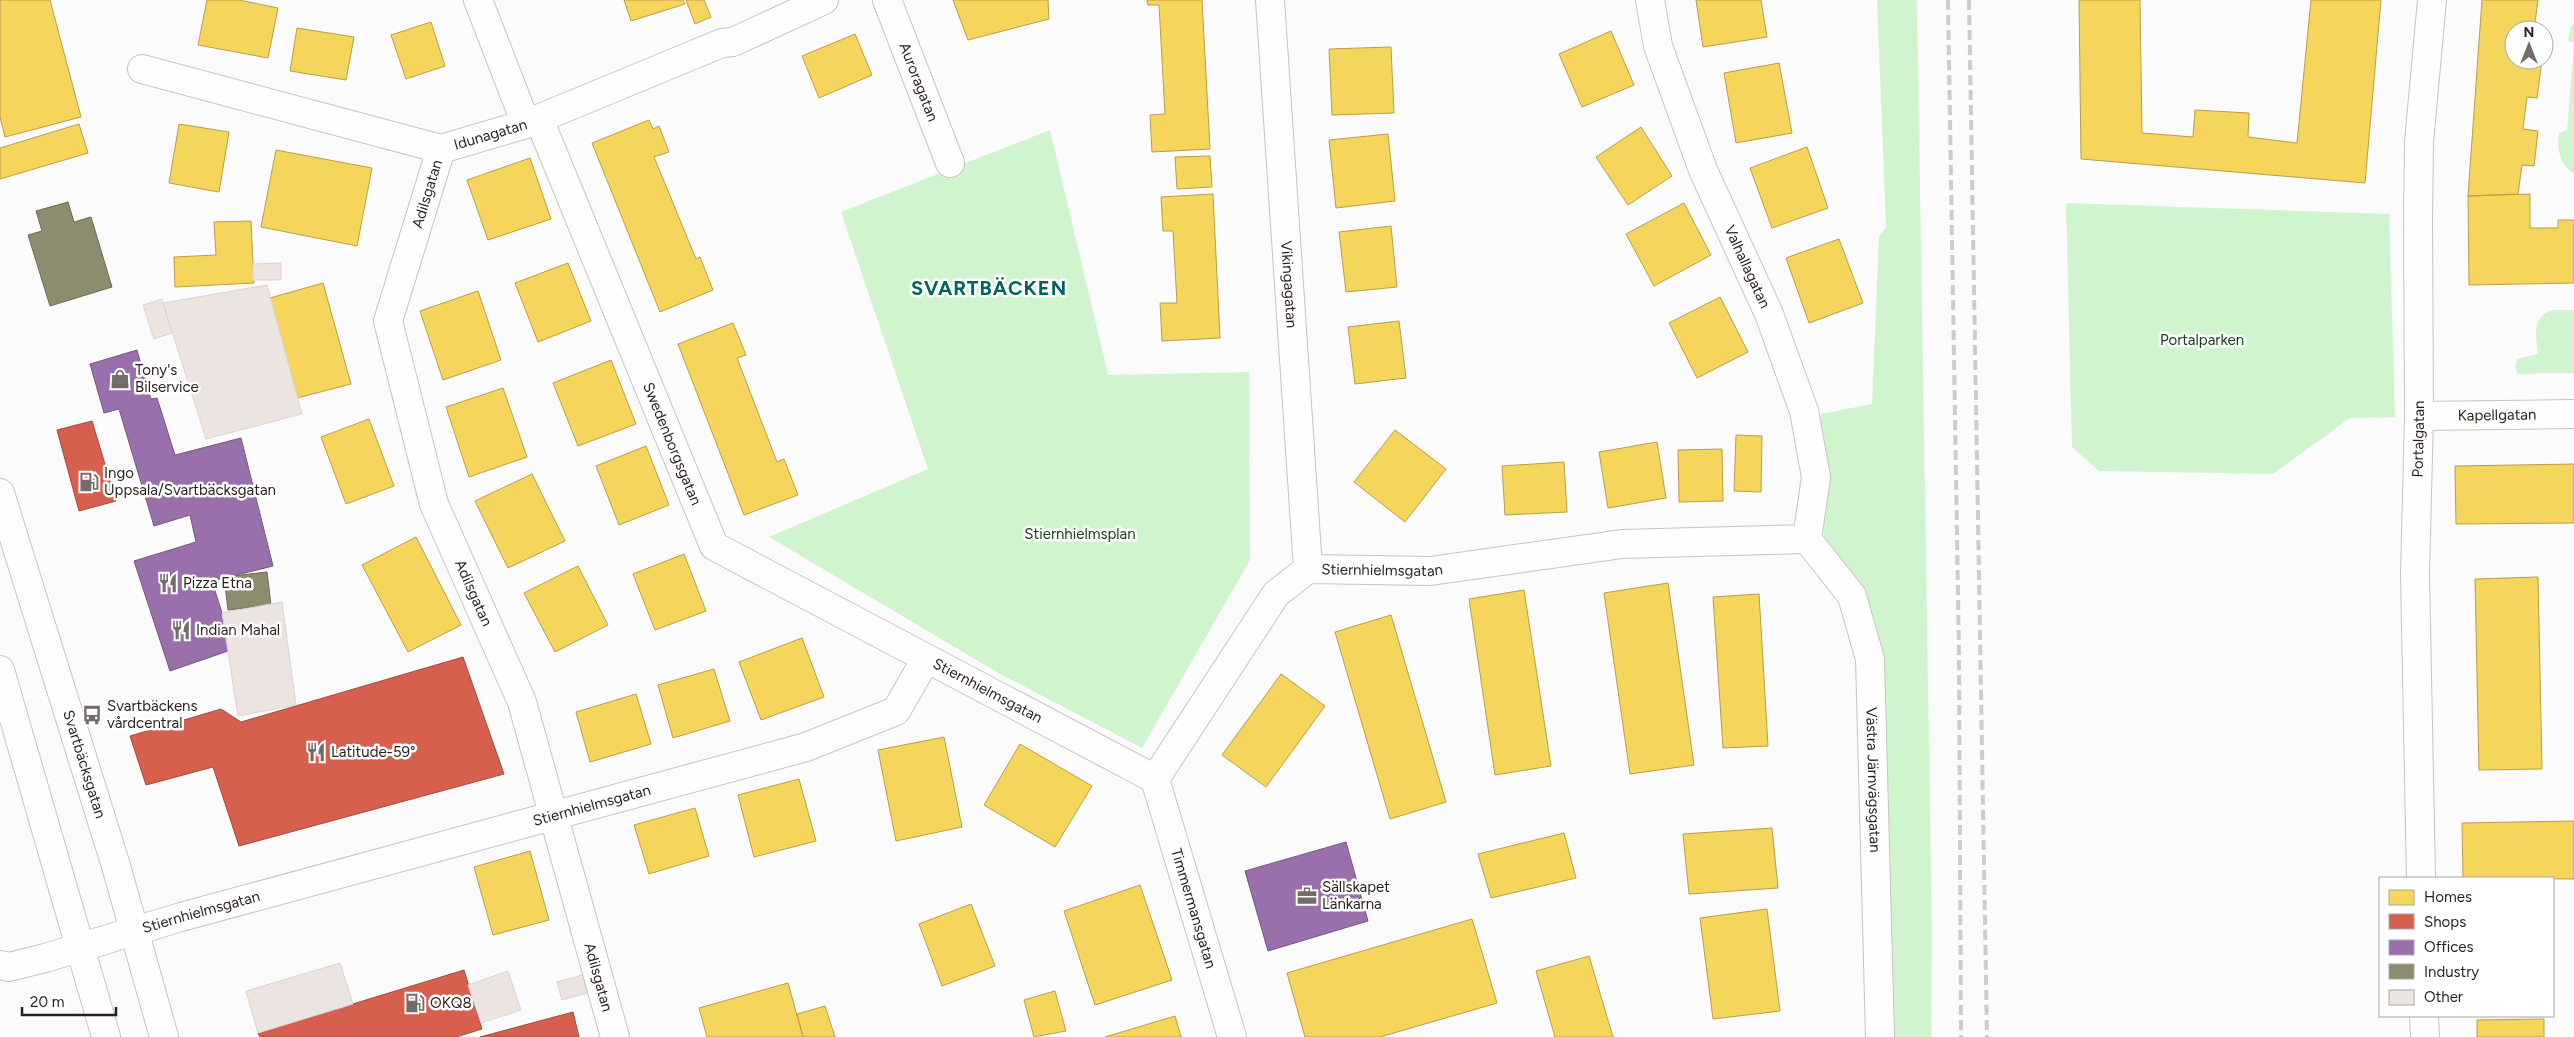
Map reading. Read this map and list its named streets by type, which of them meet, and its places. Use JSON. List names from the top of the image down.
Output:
{
  "streets": {
    "street": [
      "Auroragatan",
      "Idunagatan",
      "Adilsgatan",
      "Valhallagatan",
      "Vikingagatan",
      "Kapellgatan",
      "Portalgatan",
      "Swedenborgsgatan",
      "Stiernhielmsgatan",
      "Svartbäcksgatan",
      "Västra Järnvägsgatan",
      "Timmermansgatan"
    ]
  },
  "crossings": [
    ["Idunagatan", "Adilsgatan"],
    ["Idunagatan", "Swedenborgsgatan"],
    ["Adilsgatan", "Stiernhielmsgatan"],
    ["Valhallagatan", "Stiernhielmsgatan"],
    ["Valhallagatan", "Västra Järnvägsgatan"],
    ["Vikingagatan", "Stiernhielmsgatan"],
    ["Kapellgatan", "Portalgatan"],
    ["Swedenborgsgatan", "Stiernhielmsgatan"],
    ["Stiernhielmsgatan", "Svartbäcksgatan"],
    ["Stiernhielmsgatan", "Västra Järnvägsgatan"],
    ["Stiernhielmsgatan", "Timmermansgatan"]
  ],
  "districts": ["SVARTBÄCKEN"],
  "parks": ["Portalparken", "Stiernhielmsplan"],
  "places": {
    "shop": ["Tony's Bilservice"],
    "fuel station": ["Ingo Uppsala/Svartbäcksgatan", "OKQ8"],
    "restaurant": ["Pizza Etna", "Indian Mahal", "Latitude-59°"],
    "bus stop": ["Svartbäckens vårdcentral"],
    "office": ["Sällskapet Länkarna"]
  },
  "legend": [
    "Homes",
    "Shops",
    "Offices",
    "Industry",
    "Other"
  ],
  "scale_bar": "20 m",
  "north": "top"
}
